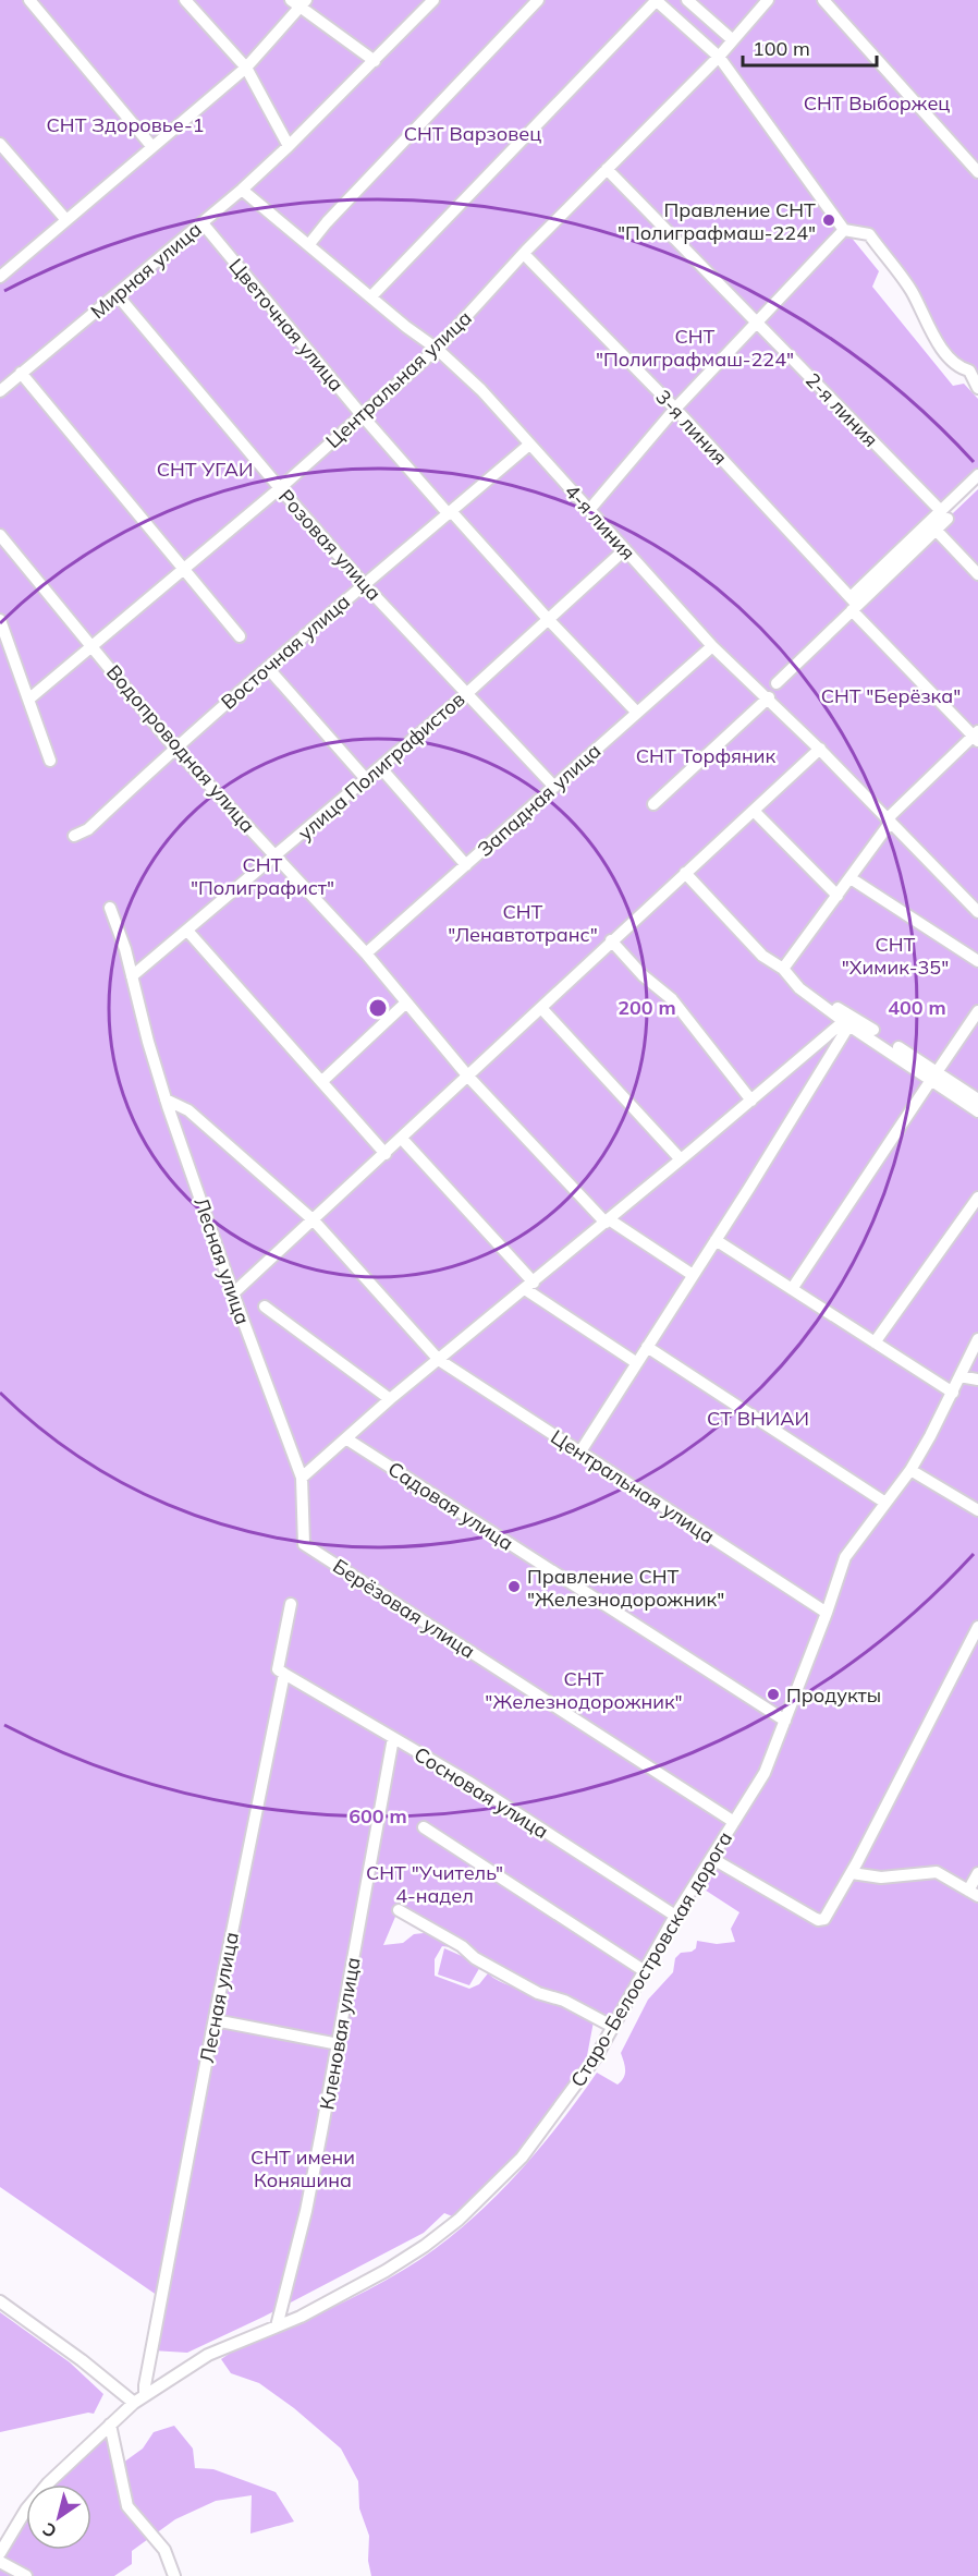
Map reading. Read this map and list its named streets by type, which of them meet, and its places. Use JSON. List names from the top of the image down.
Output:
{
  "streets": {
    "street": [
      "Мирная улица",
      "Цветочная улица",
      "Центральная улица",
      "2-я линия",
      "3-я линия",
      "4-я линия",
      "Розовая улица",
      "Восточная улица",
      "Водопроводная улица",
      "улица Полиграфистов",
      "Западная улица",
      "Лесная улица",
      "Садовая улица",
      "Берёзовая улица",
      "Сосновая улица",
      "Старо-Белоостровская дорога",
      "Кленовая улица"
    ]
  },
  "crossings": [
    ["Мирная улица", "Цветочная улица"],
    ["Мирная улица", "4-я линия"],
    ["Мирная улица", "Розовая улица"],
    ["Цветочная улица", "Центральная улица"],
    ["Цветочная улица", "Восточная улица"],
    ["Центральная улица", "2-я линия"],
    ["Центральная улица", "3-я линия"],
    ["Центральная улица", "4-я линия"],
    ["Центральная улица", "Розовая улица"],
    ["Центральная улица", "Водопроводная улица"],
    ["Центральная улица", "Лесная улица"],
    ["Центральная улица", "Старо-Белоостровская дорога"],
    ["4-я линия", "Восточная улица"],
    ["4-я линия", "улица Полиграфистов"],
    ["4-я линия", "Западная улица"],
    ["Розовая улица", "Восточная улица"],
    ["Розовая улица", "улица Полиграфистов"],
    ["Розовая улица", "Западная улица"],
    ["Восточная улица", "Водопроводная улица"],
    ["Водопроводная улица", "улица Полиграфистов"],
    ["Водопроводная улица", "Западная улица"],
    ["улица Полиграфистов", "Лесная улица"],
    ["Лесная улица", "Берёзовая улица"],
    ["Лесная улица", "Сосновая улица"],
    ["Лесная улица", "Старо-Белоостровская дорога"],
    ["Садовая улица", "Старо-Белоостровская дорога"],
    ["Берёзовая улица", "Старо-Белоостровская дорога"],
    ["Сосновая улица", "Старо-Белоостровская дорога"],
    ["Сосновая улица", "Кленовая улица"],
    ["Старо-Белоостровская дорога", "Кленовая улица"]
  ],
  "parks": [
    "СНТ Выборжец",
    "СНТ Здоровье-1",
    "СНТ Варзовец",
    "СНТ \"Полиграфмаш-224\"",
    "СНТ УГАИ",
    "СНТ \"Берёзка\"",
    "СНТ Торфяник",
    "СНТ \"Полиграфист\"",
    "СНТ \"Ленавтотранс\"",
    "СНТ \"Химик-35\"",
    "СТ ВНИАИ",
    "СНТ \"Железнодорожник\"",
    "СНТ \"Учитель\" 4-надел",
    "СНТ имени Коняшина"
  ],
  "places": ["Правление СНТ \"Полиграфмаш-224\"", "Правление СНТ \"Железнодорожник\"", "Продукты"],
  "scale_bar": "100 m",
  "north": "bottom left",
  "rings": ["200 m", "400 m", "600 m"]
}
